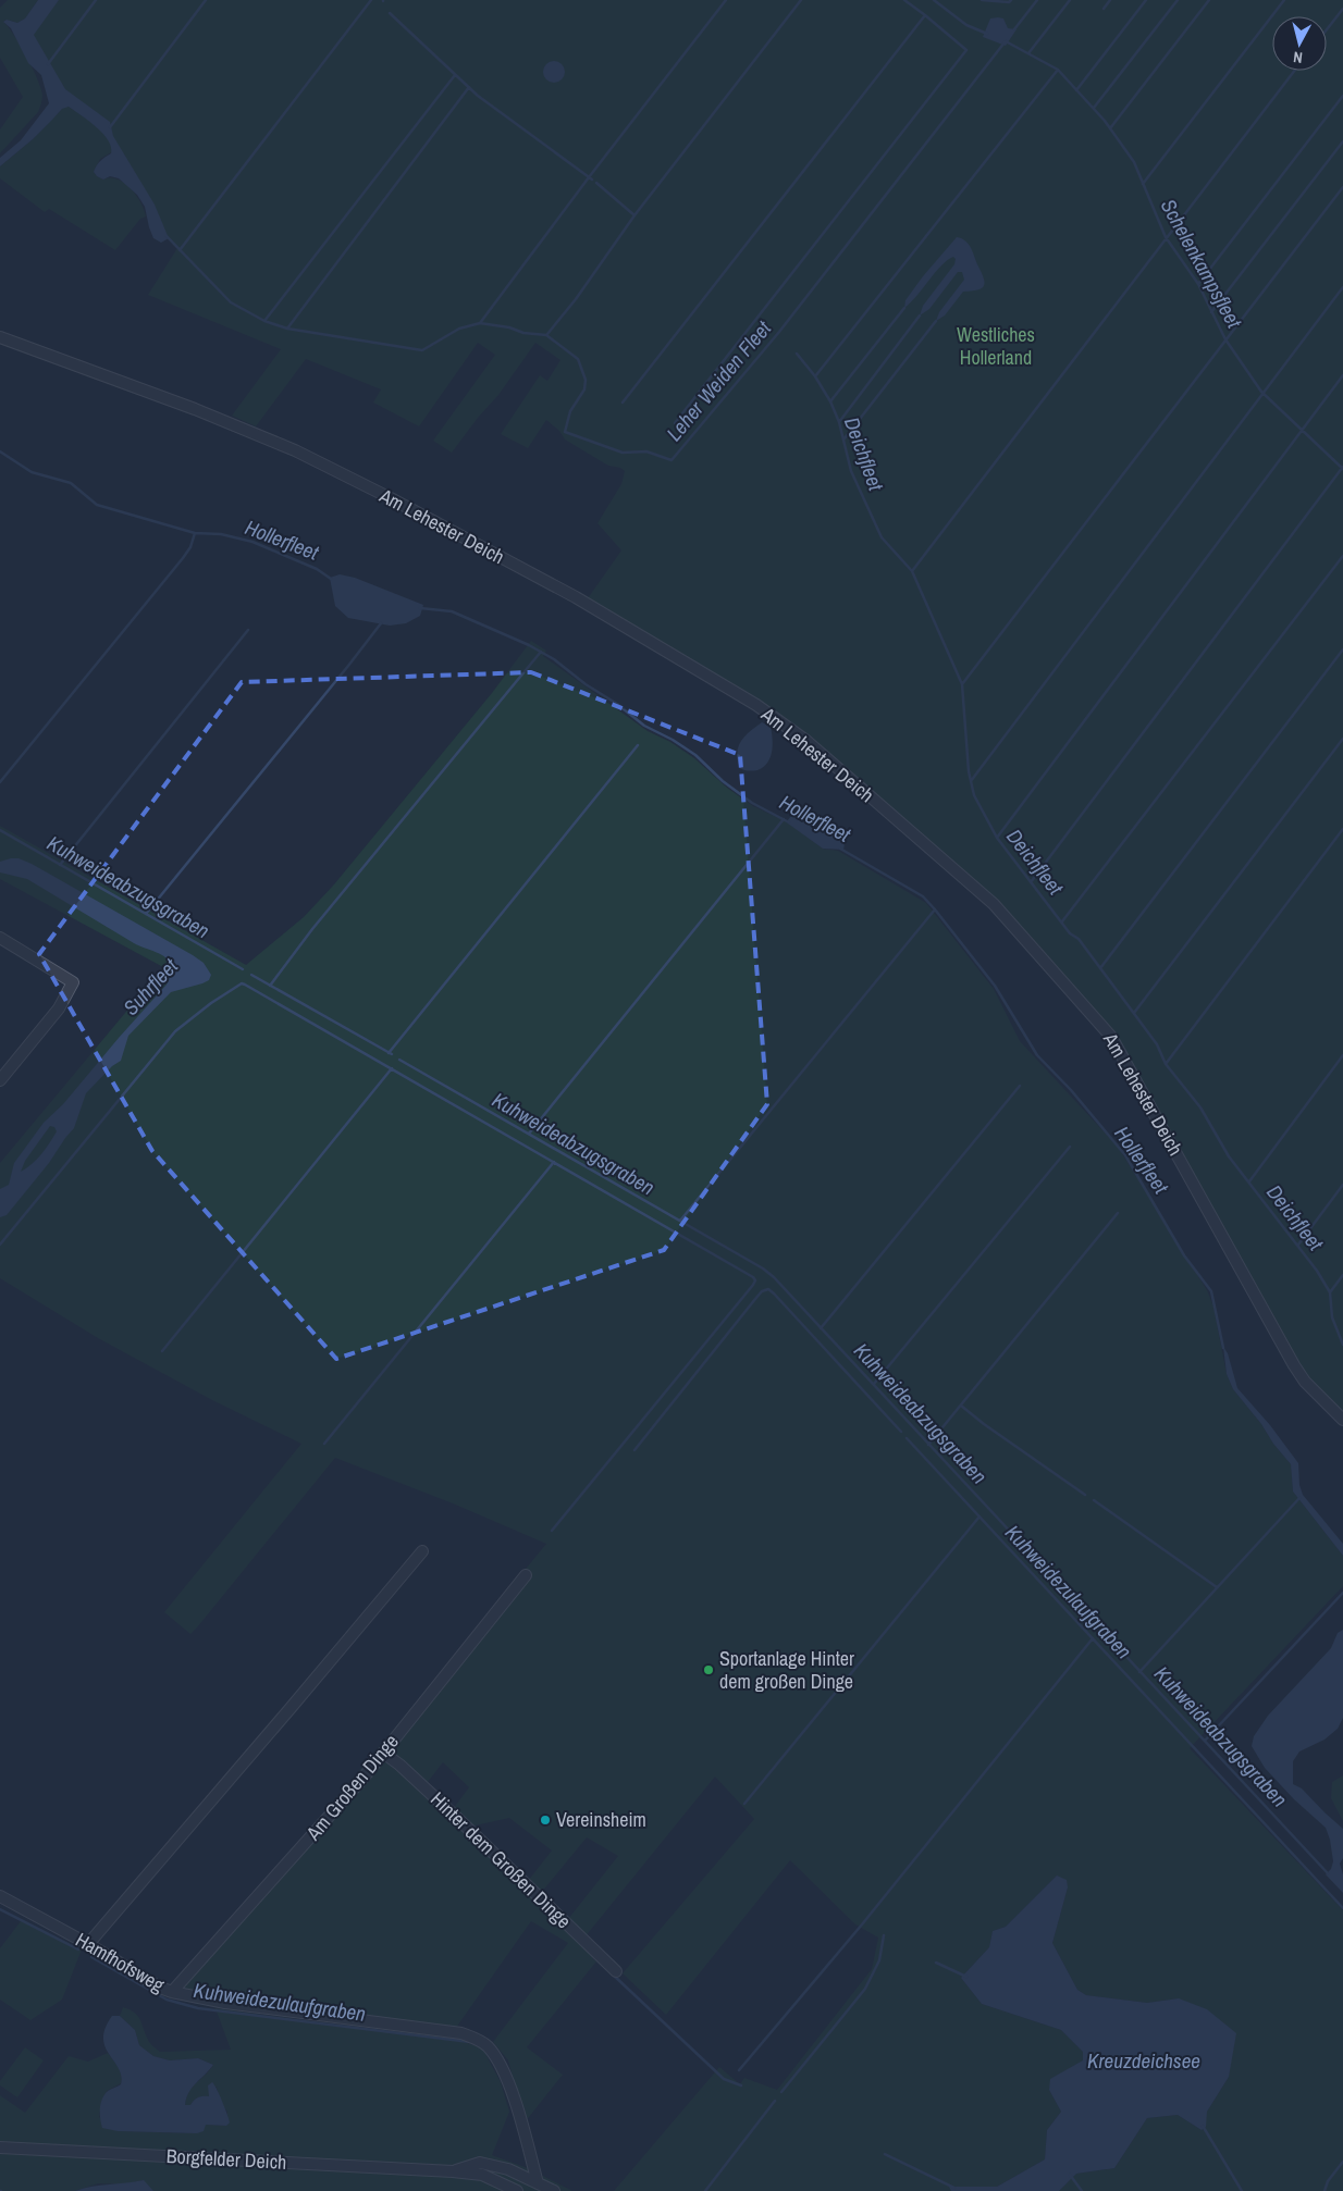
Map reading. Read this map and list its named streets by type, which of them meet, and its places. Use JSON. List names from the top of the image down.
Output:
{
  "streets": {
    "street": [
      "Am Lehester Deich",
      "Am Großen Dinge",
      "Hinter dem Großen Dinge",
      "Hamfhofsweg",
      "Borgfelder Deich"
    ]
  },
  "crossings": [
    ["Am Großen Dinge", "Hinter dem Großen Dinge"],
    ["Am Großen Dinge", "Hamfhofsweg"],
    ["Hamfhofsweg", "Borgfelder Deich"]
  ],
  "water": [
    "Schelenkampsfleet",
    "Leher Weiden Fleet",
    "Deichfleet",
    "Hollerfleet",
    "Kuhweideabzugsgraben",
    "Suhrfleet",
    "Kuhweidezulaufgraben",
    "Kreuzdeichsee"
  ],
  "parks": ["Westliches Hollerland"],
  "places": ["Sportanlage Hinter dem großen Dinge", "Vereinsheim"],
  "north": "bottom"
}
